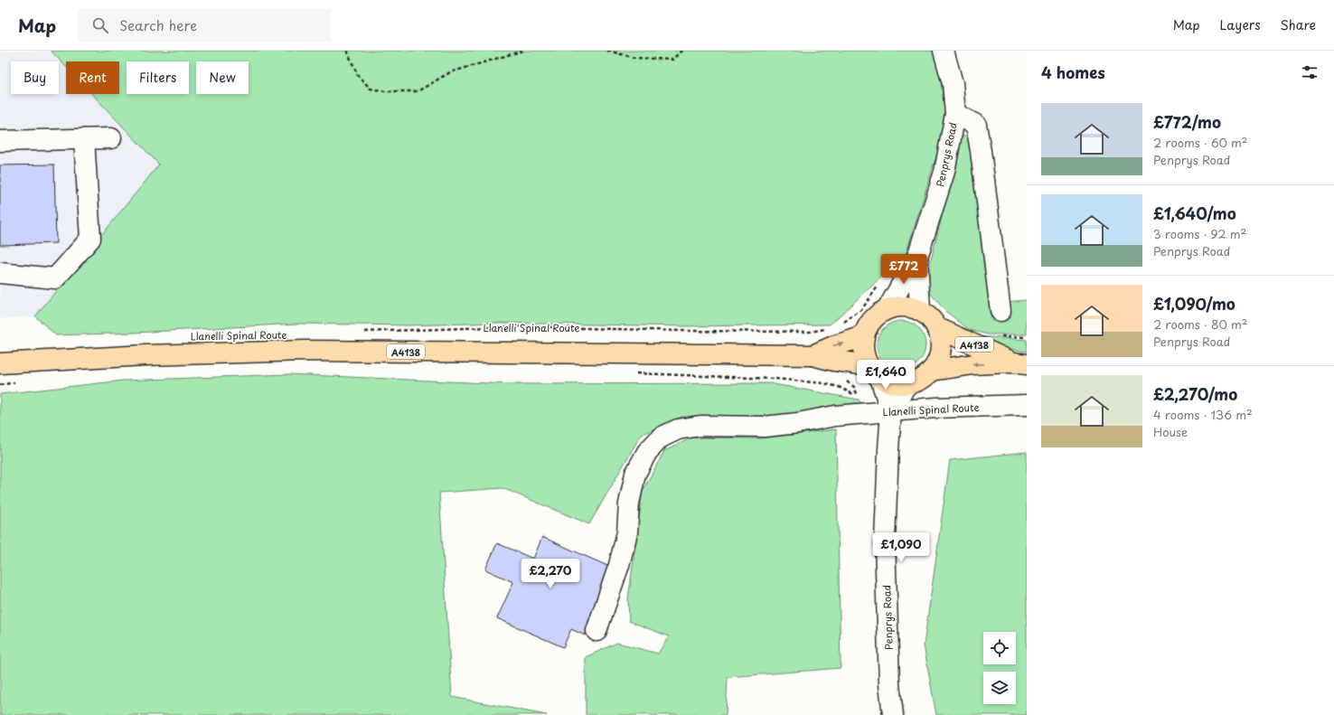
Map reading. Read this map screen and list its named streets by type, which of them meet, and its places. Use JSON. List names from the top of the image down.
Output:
{
  "streets": {
    "highway": ["A4138"],
    "street": ["Penprys Road", "Llanelli Spinal Route"]
  },
  "crossings": [
    ["Penprys Road", "Llanelli Spinal Route"],
    ["Penprys Road", "A4138"]
  ],
  "page": {
    "header": "Map",
    "search": "Search here",
    "nav": ["Map", "Layers", "Share"],
    "heading": "4 homes",
    "chip": [
      "Buy",
      "Rent",
      "Filters",
      "New"
    ],
    "list": [
      {
        "name": "£772/mo",
        "note": "2 rooms · 60 m² · Penprys Road"
      },
      {
        "name": "£1,640/mo",
        "note": "3 rooms · 92 m² · Penprys Road"
      },
      {
        "name": "£1,090/mo",
        "note": "2 rooms · 80 m² · Penprys Road"
      },
      {
        "name": "£2,270/mo",
        "note": "4 rooms · 136 m² · House"
      }
    ],
    "price": [
      "£772",
      "£1,640",
      "£1,090",
      "£2,270"
    ]
  }
}
